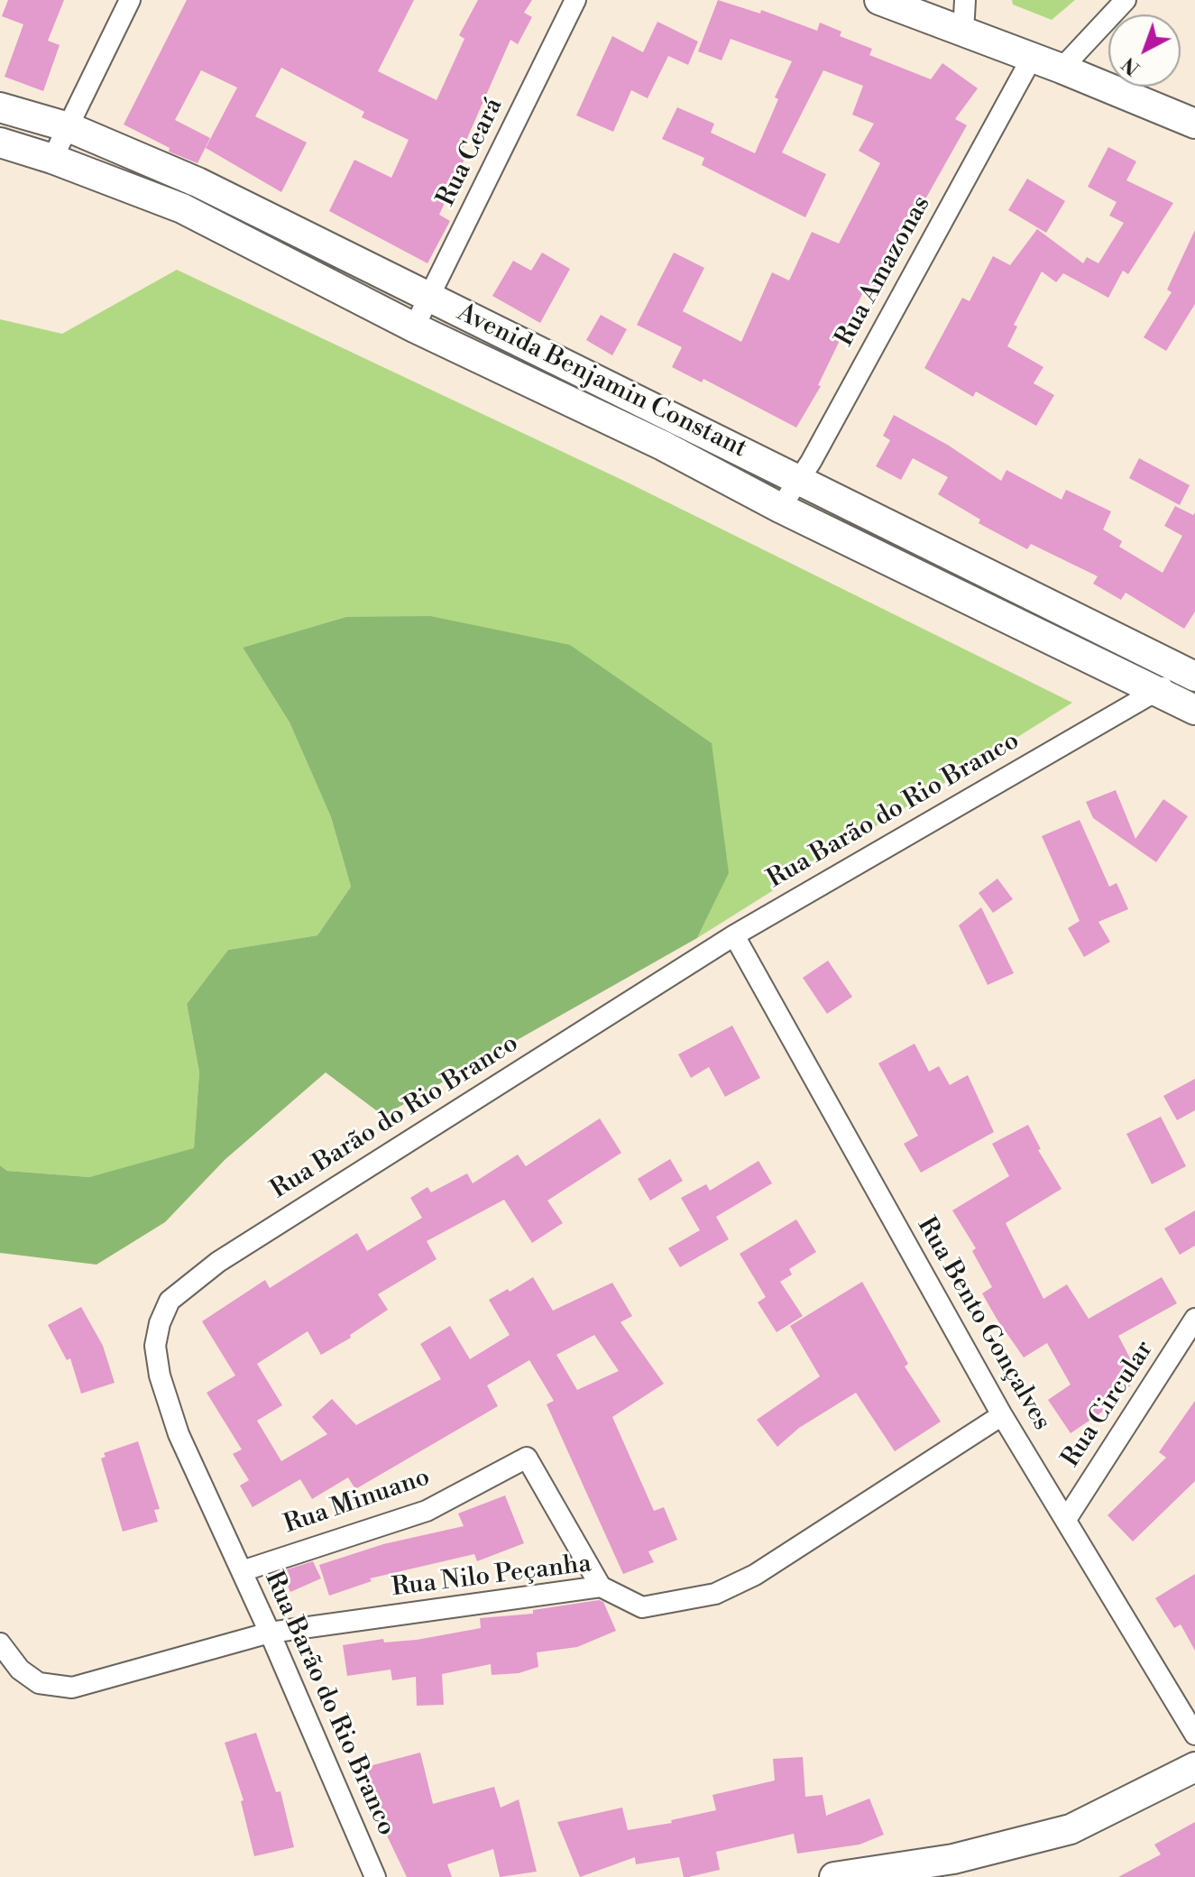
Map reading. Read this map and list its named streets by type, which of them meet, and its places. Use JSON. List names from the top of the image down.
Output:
{
  "streets": {
    "main road": ["Avenida Benjamin Constant"],
    "street": [
      "Rua Ceará",
      "Rua Amazonas",
      "Rua Barão do Rio Branco",
      "Rua Bento Gonçalves",
      "Rua Circular",
      "Rua Minuano",
      "Rua Nilo Peçanha"
    ]
  },
  "crossings": [
    ["Rua Ceará", "Avenida Benjamin Constant"],
    ["Rua Amazonas", "Avenida Benjamin Constant"],
    ["Avenida Benjamin Constant", "Rua Barão do Rio Branco"],
    ["Rua Barão do Rio Branco", "Rua Bento Gonçalves"],
    ["Rua Barão do Rio Branco", "Rua Minuano"],
    ["Rua Barão do Rio Branco", "Rua Nilo Peçanha"],
    ["Rua Bento Gonçalves", "Rua Circular"],
    ["Rua Bento Gonçalves", "Rua Nilo Peçanha"],
    ["Rua Minuano", "Rua Nilo Peçanha"]
  ],
  "north": "bottom left"
}
